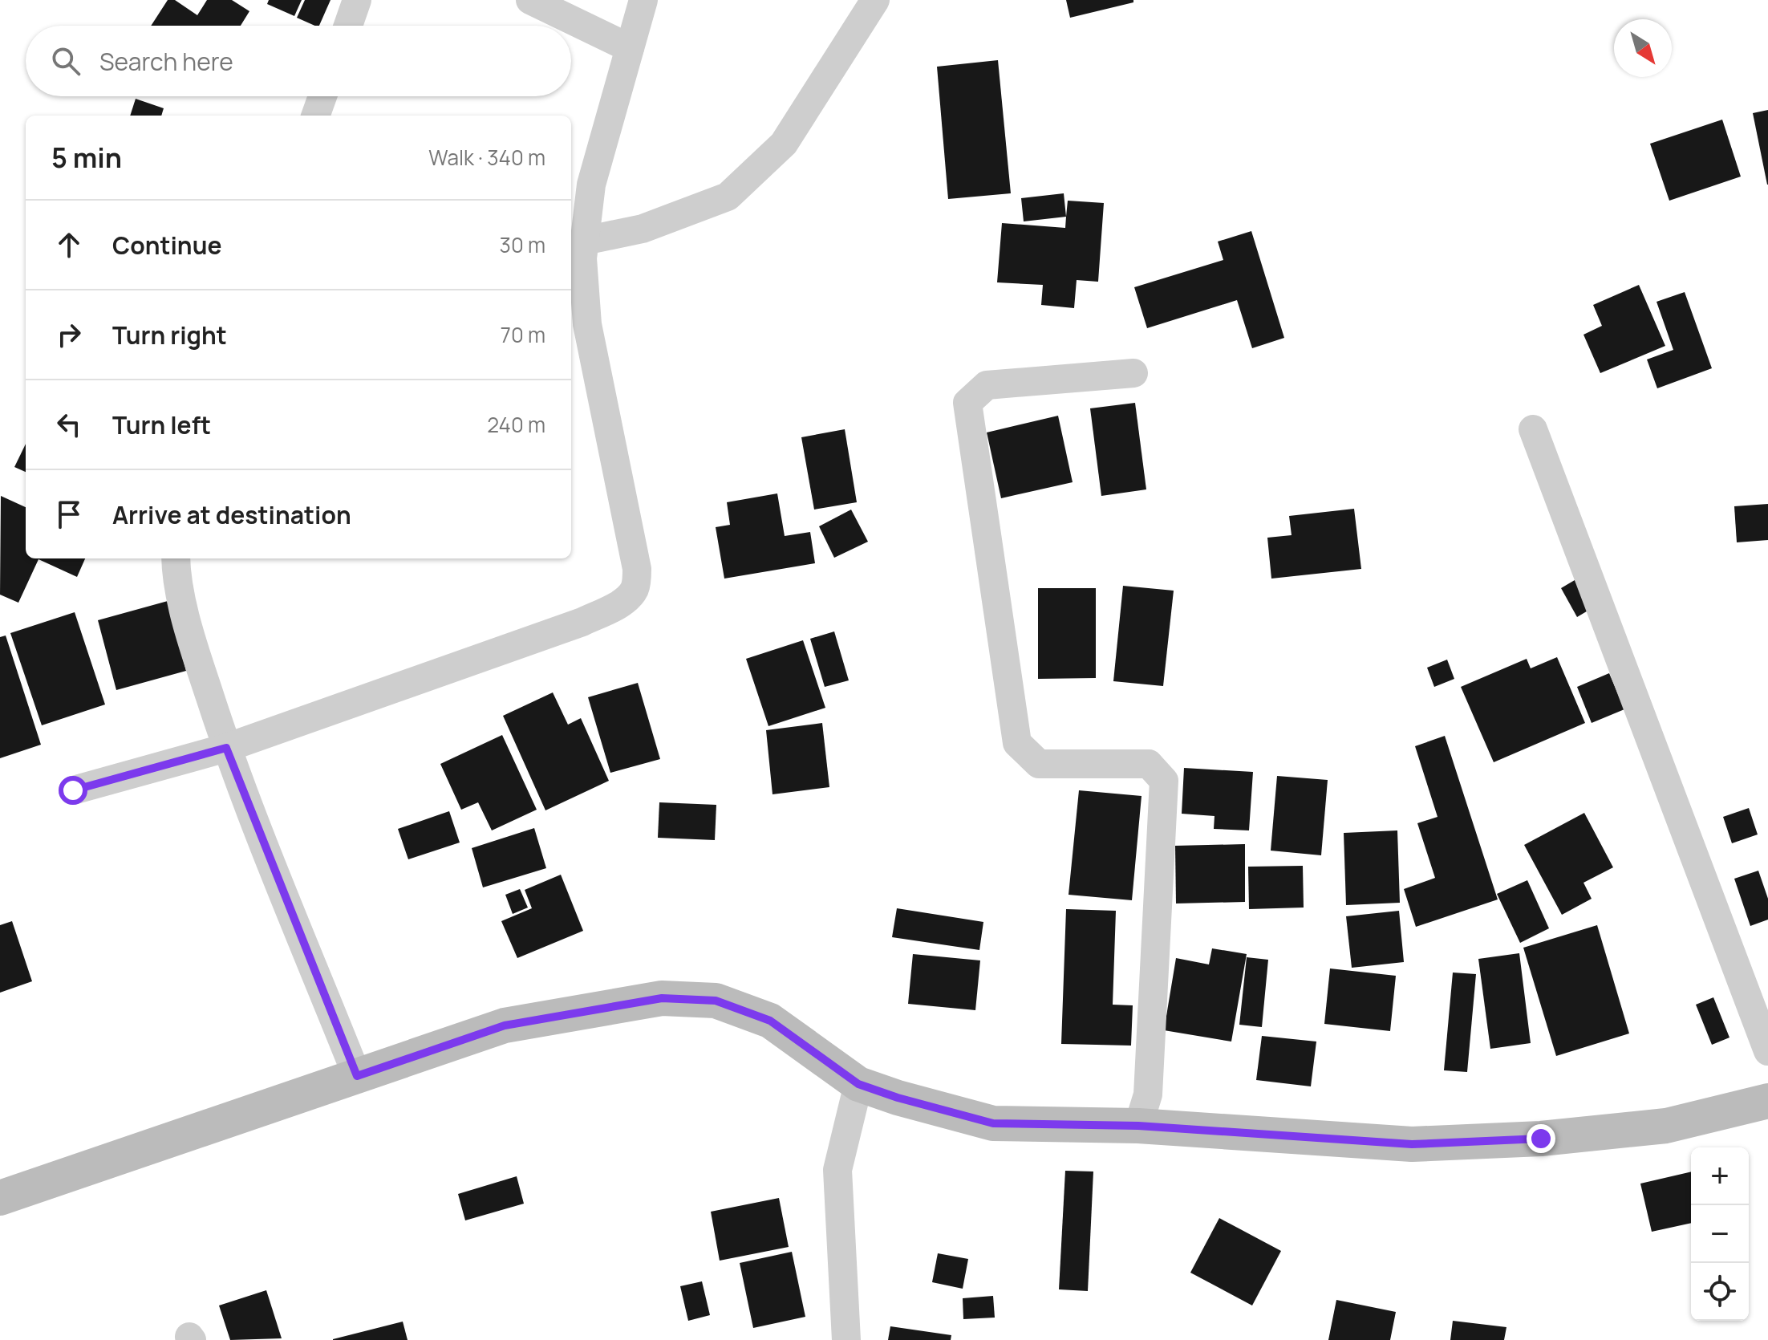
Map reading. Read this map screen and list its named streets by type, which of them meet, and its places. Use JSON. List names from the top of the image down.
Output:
{
  "north": "bottom right",
  "page": {
    "search": "Search here",
    "heading": ["5 min", "Walk · 340 m"],
    "list": [
      ["Continue", "30 m"],
      ["Turn right", "70 m"],
      ["Turn left", "240 m"],
      "Arrive at destination"
    ],
    "map_buttons": ["+", "−"]
  }
}
